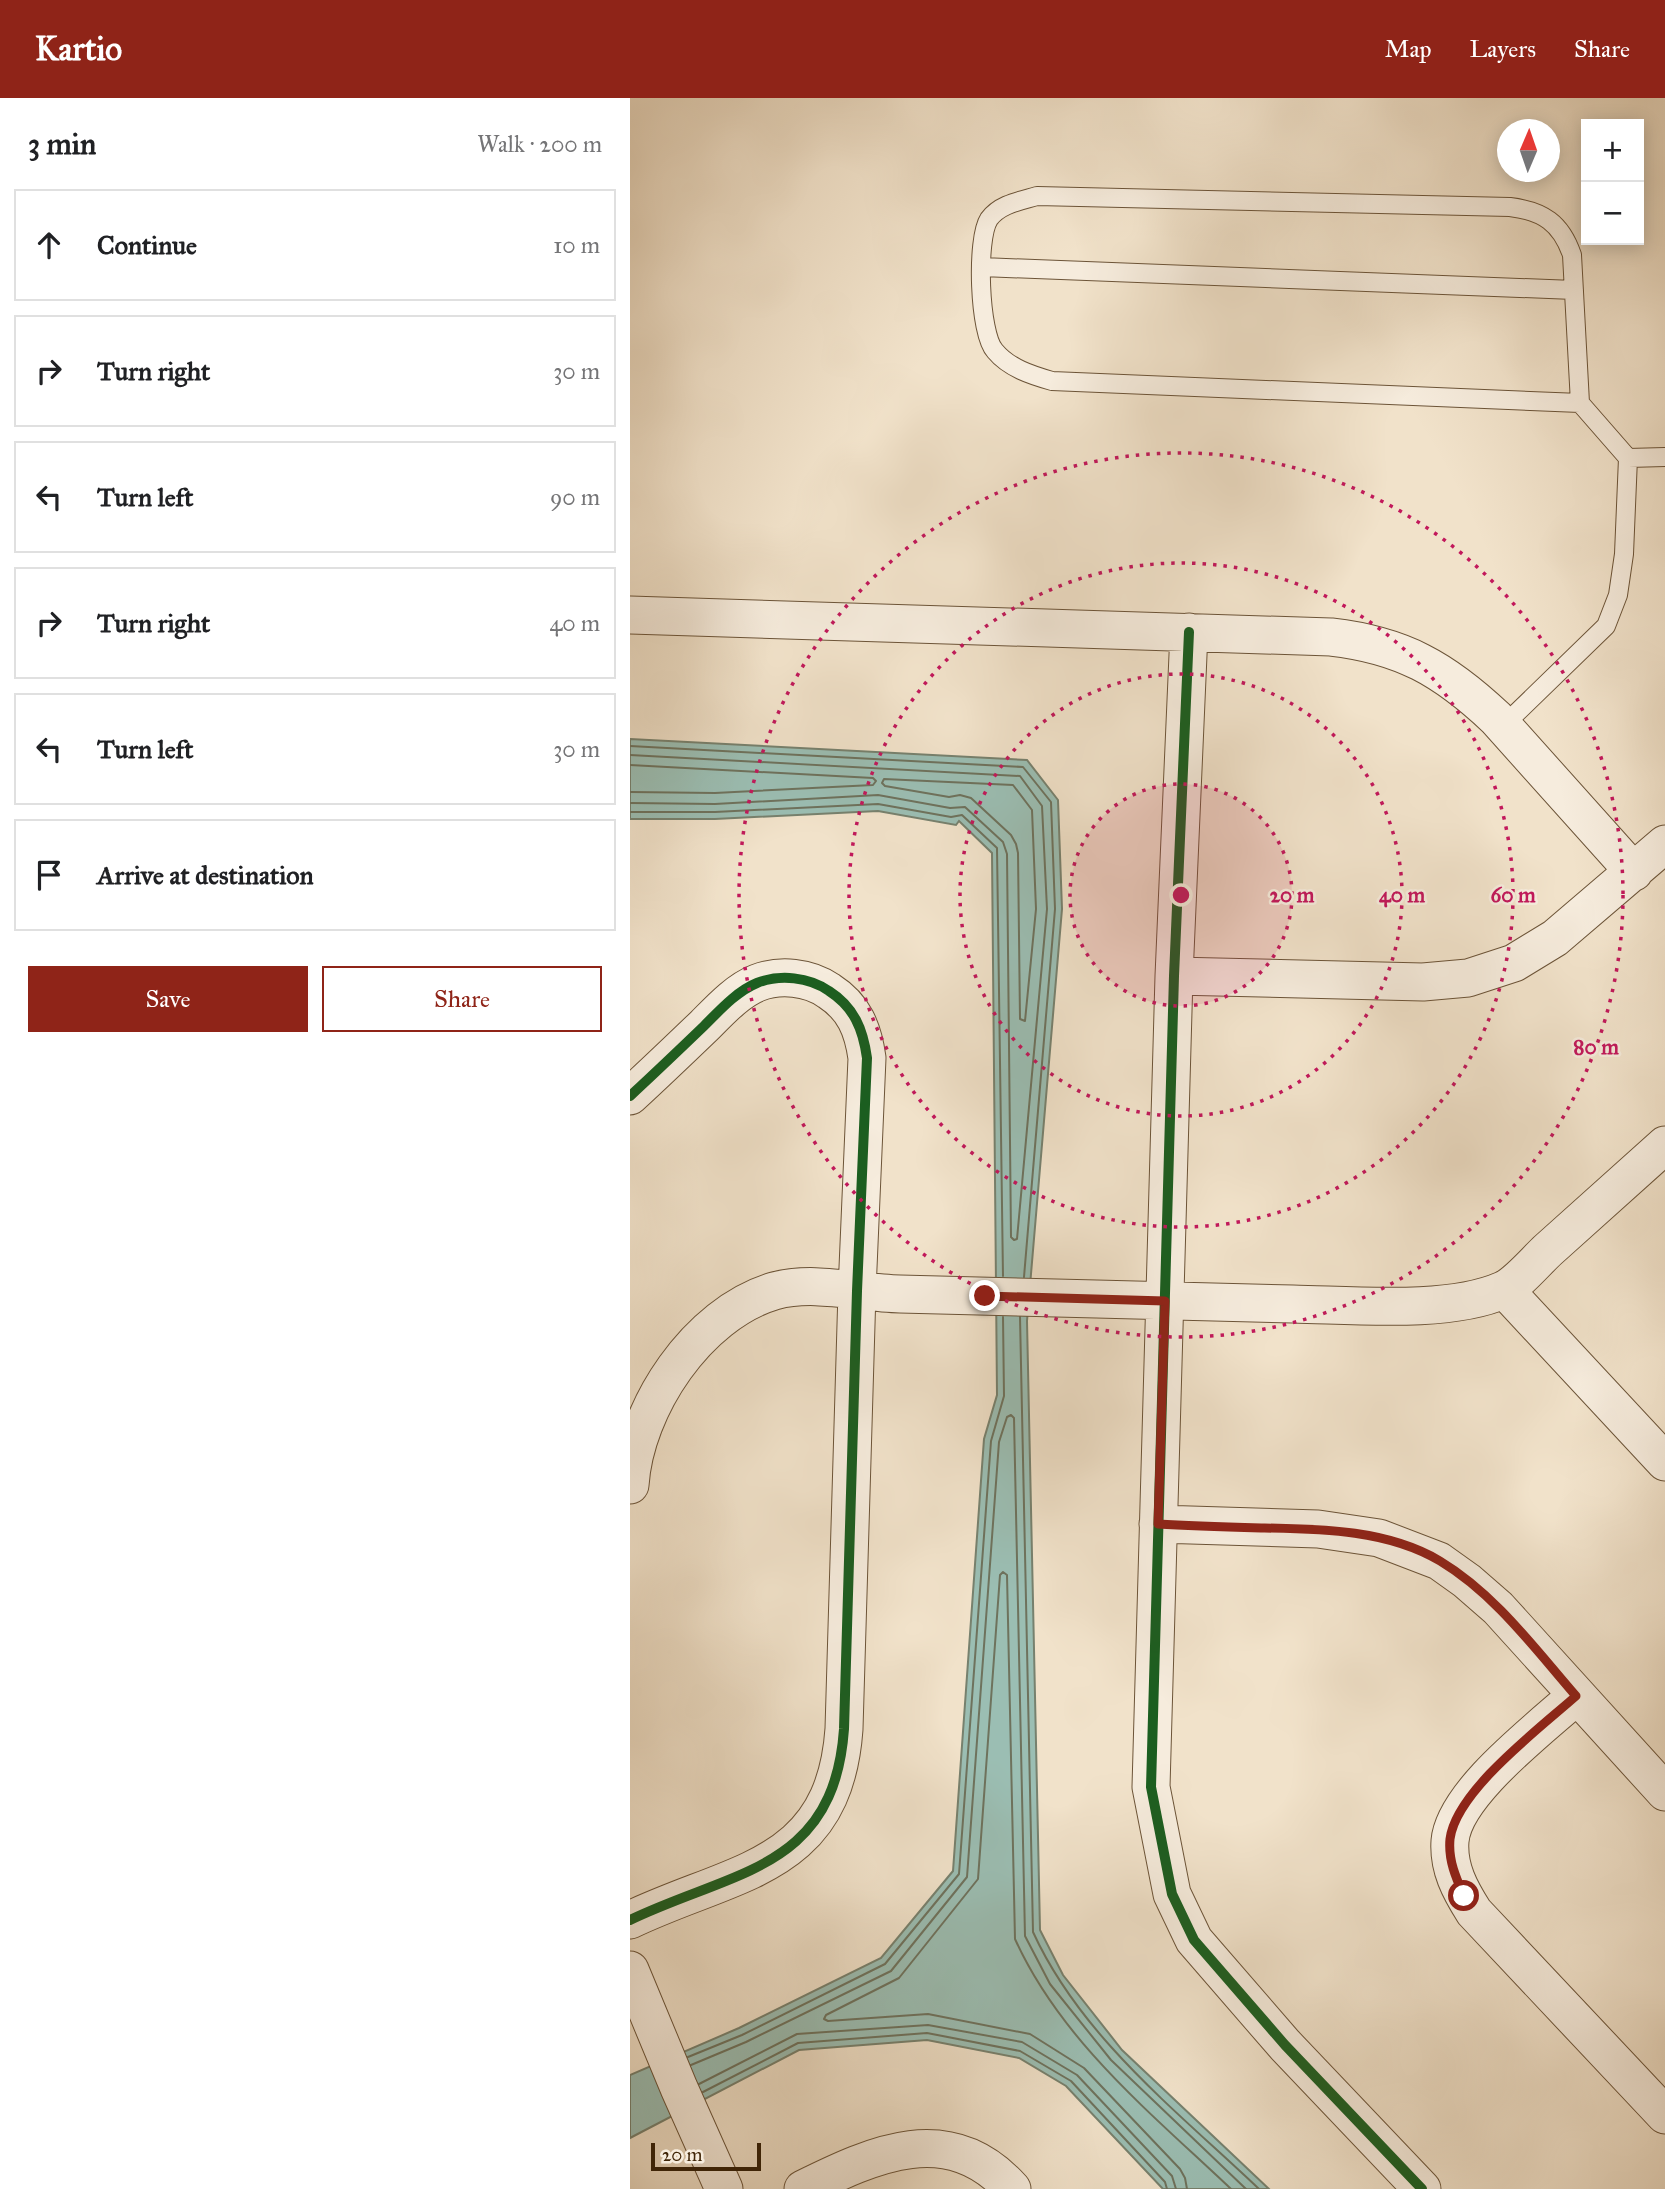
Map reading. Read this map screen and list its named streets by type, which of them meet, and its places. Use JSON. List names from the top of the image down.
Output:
{
  "scale_bar": "20 m",
  "north": "top",
  "page": {
    "header": "Kartio",
    "nav": ["Map", "Layers", "Share"],
    "heading": ["3 min", "Walk · 200 m"],
    "map_buttons": ["+", "−"],
    "list": [
      ["Continue", "10 m"],
      ["Turn right", "30 m"],
      ["Turn left", "90 m"],
      ["Turn right", "40 m"],
      ["Turn left", "30 m"],
      "Arrive at destination"
    ],
    "buttons": ["Save", "Share"],
    "scale": "20 m"
  },
  "rings": [
    "20 m",
    "40 m",
    "60 m",
    "80 m"
  ]
}
